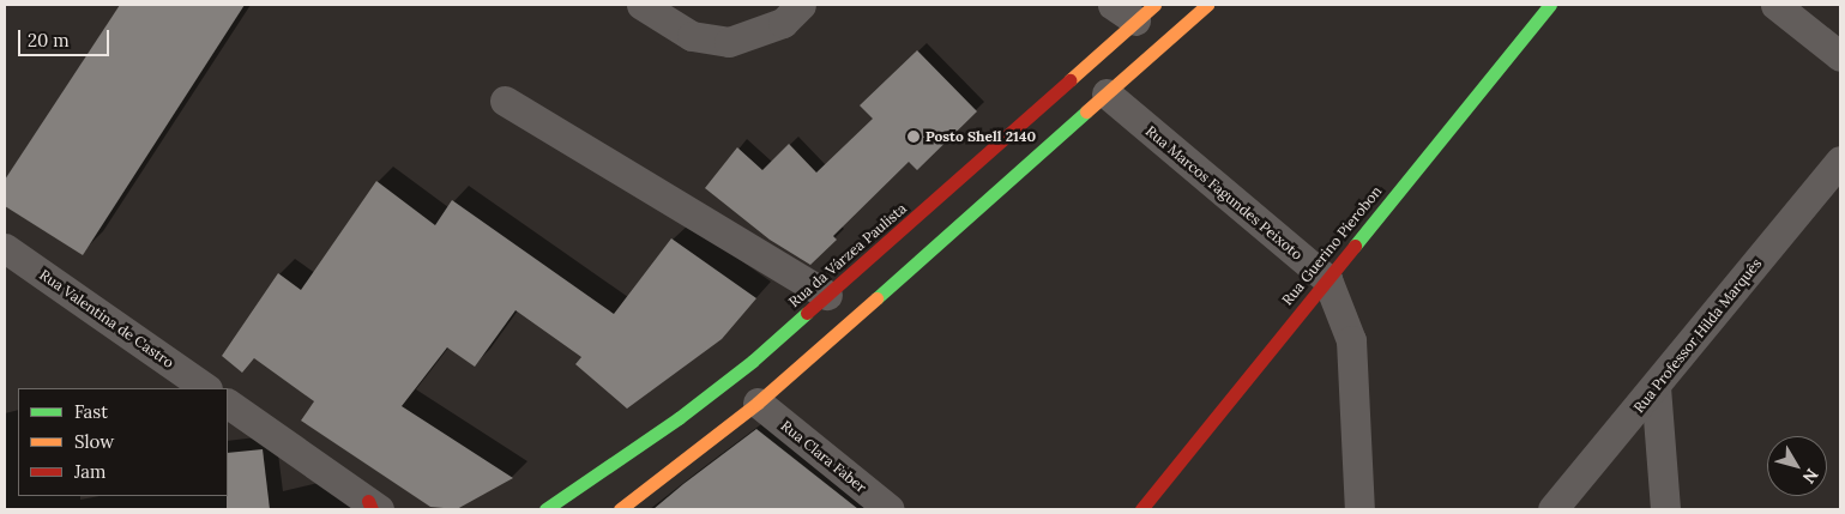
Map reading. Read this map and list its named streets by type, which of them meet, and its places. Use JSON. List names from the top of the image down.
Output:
{
  "streets": {
    "main road": ["Rua Guerino Pierobon", "Rua da Várzea Paulista"],
    "street": [
      "Rua Marcos Fagundes Peixoto",
      "Rua Valentina de Castro",
      "Rua Professor Hilda Marquês",
      "Rua Clara Faber"
    ]
  },
  "crossings": [
    ["Rua Marcos Fagundes Peixoto", "Rua Guerino Pierobon"]
  ],
  "places": ["Posto Shell 2140"],
  "legend": ["Fast", "Slow", "Jam"],
  "scale_bar": "20 m",
  "north": "bottom right"
}
